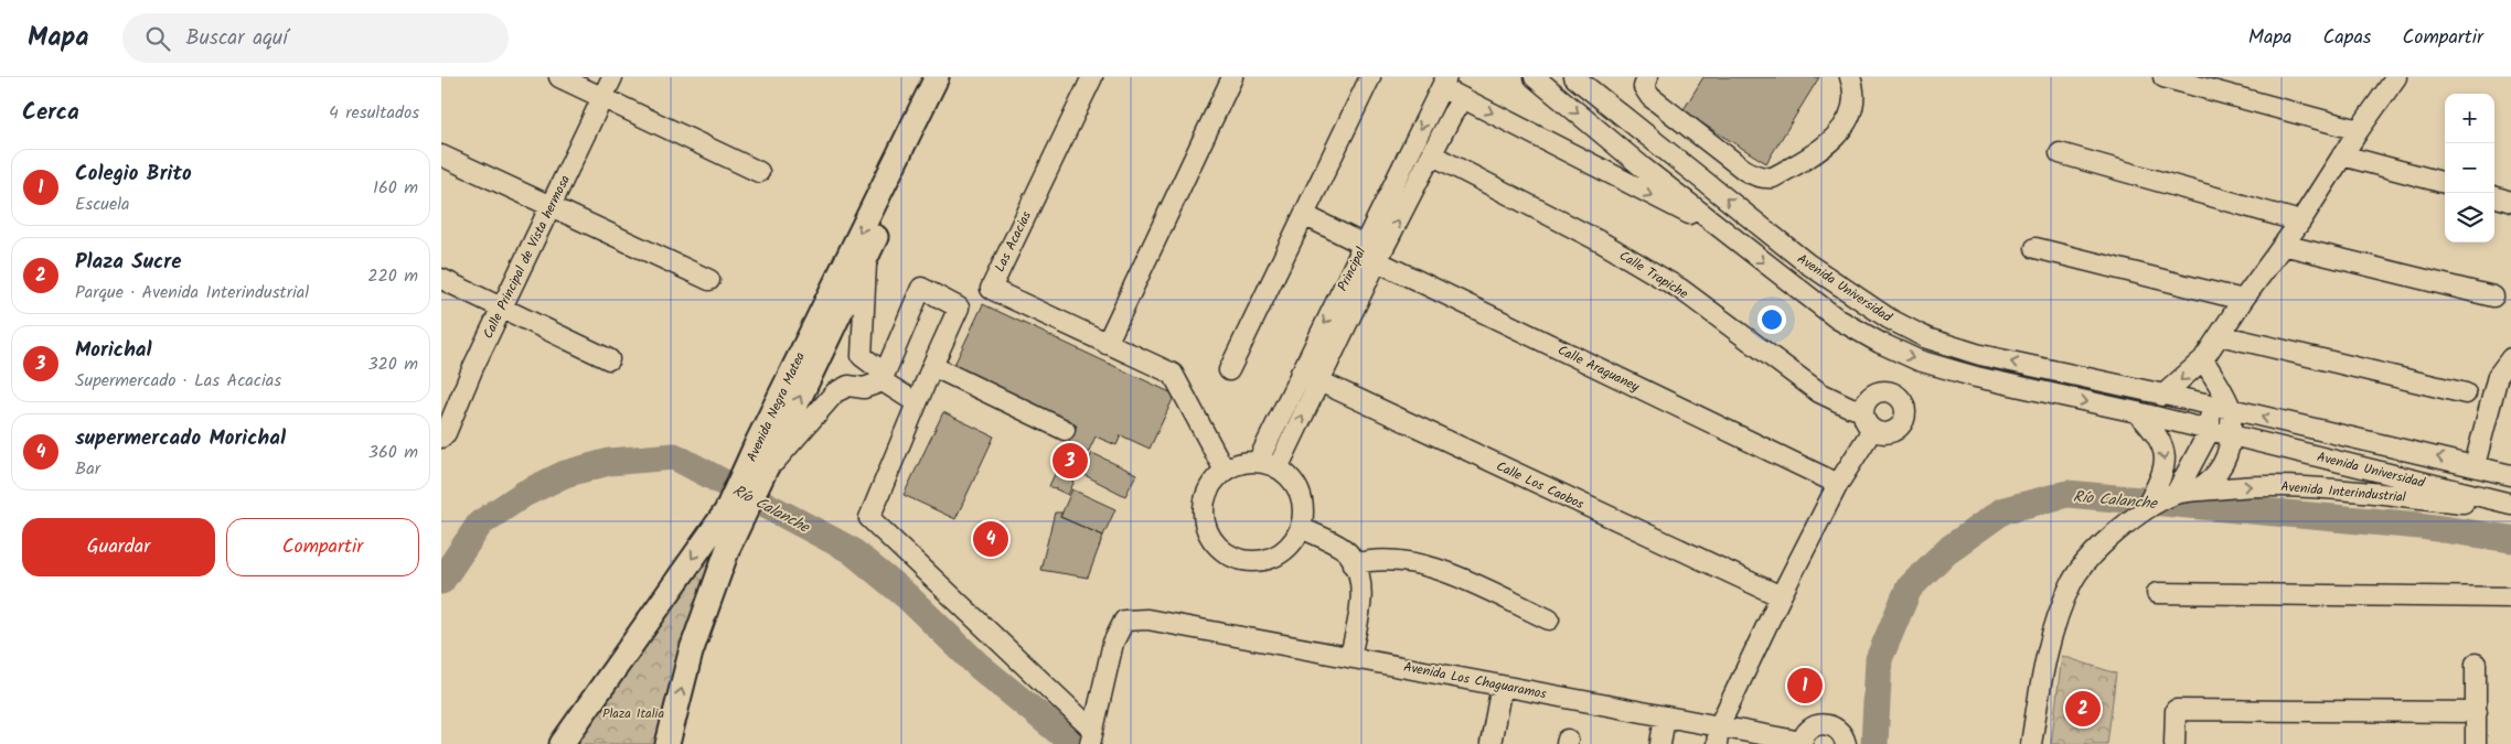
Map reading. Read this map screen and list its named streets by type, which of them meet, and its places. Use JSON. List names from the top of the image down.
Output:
{
  "streets": {
    "main road": ["Avenida Negra Matea"],
    "street": [
      "Las Acacias",
      "Calle Principal de Vista hermosa",
      "Principal",
      "Calle Trapiche",
      "Avenida Universidad",
      "Calle Araguaney",
      "Calle Los Caobos",
      "Avenida Interindustrial",
      "Avenida Los Chaguaramos"
    ]
  },
  "crossings": [
    ["Las Acacias", "Principal"],
    ["Principal", "Calle Trapiche"],
    ["Principal", "Avenida Universidad"],
    ["Principal", "Calle Araguaney"],
    ["Principal", "Calle Los Caobos"],
    ["Avenida Universidad", "Avenida Interindustrial"]
  ],
  "water": ["Río Calanche"],
  "parks": ["Plaza Italia"],
  "page": {
    "header": "Mapa",
    "search": "Buscar aquí",
    "nav": ["Mapa", "Capas", "Compartir"],
    "heading": ["Cerca", "4 resultados"],
    "map_buttons": ["+", "−"],
    "list": [
      {
        "mark": "1",
        "name": "Colegio Brito",
        "note": "Escuela",
        "value": "160 m"
      },
      {
        "mark": "2",
        "name": "Plaza Sucre",
        "note": "Parque · Avenida Interindustrial",
        "value": "220 m"
      },
      {
        "mark": "3",
        "name": "Morichal",
        "note": "Supermercado · Las Acacias",
        "value": "320 m"
      },
      {
        "mark": "4",
        "name": "supermercado Morichal",
        "note": "Bar",
        "value": "360 m"
      }
    ],
    "pins": [
      "3",
      "4",
      "1",
      "2"
    ],
    "buttons": ["Guardar", "Compartir"]
  }
}
